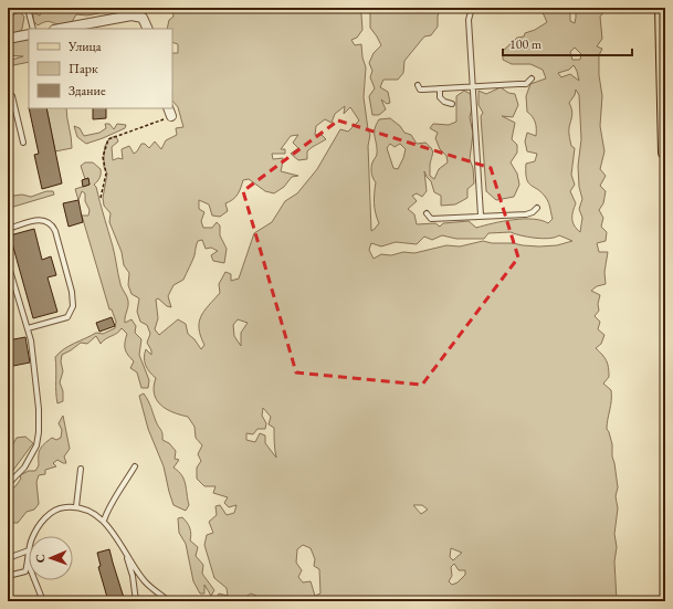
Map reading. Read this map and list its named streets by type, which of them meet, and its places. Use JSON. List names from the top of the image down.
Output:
{
  "legend": ["Улица", "Парк", "Здание"],
  "scale_bar": "100 m",
  "north": "left"
}
